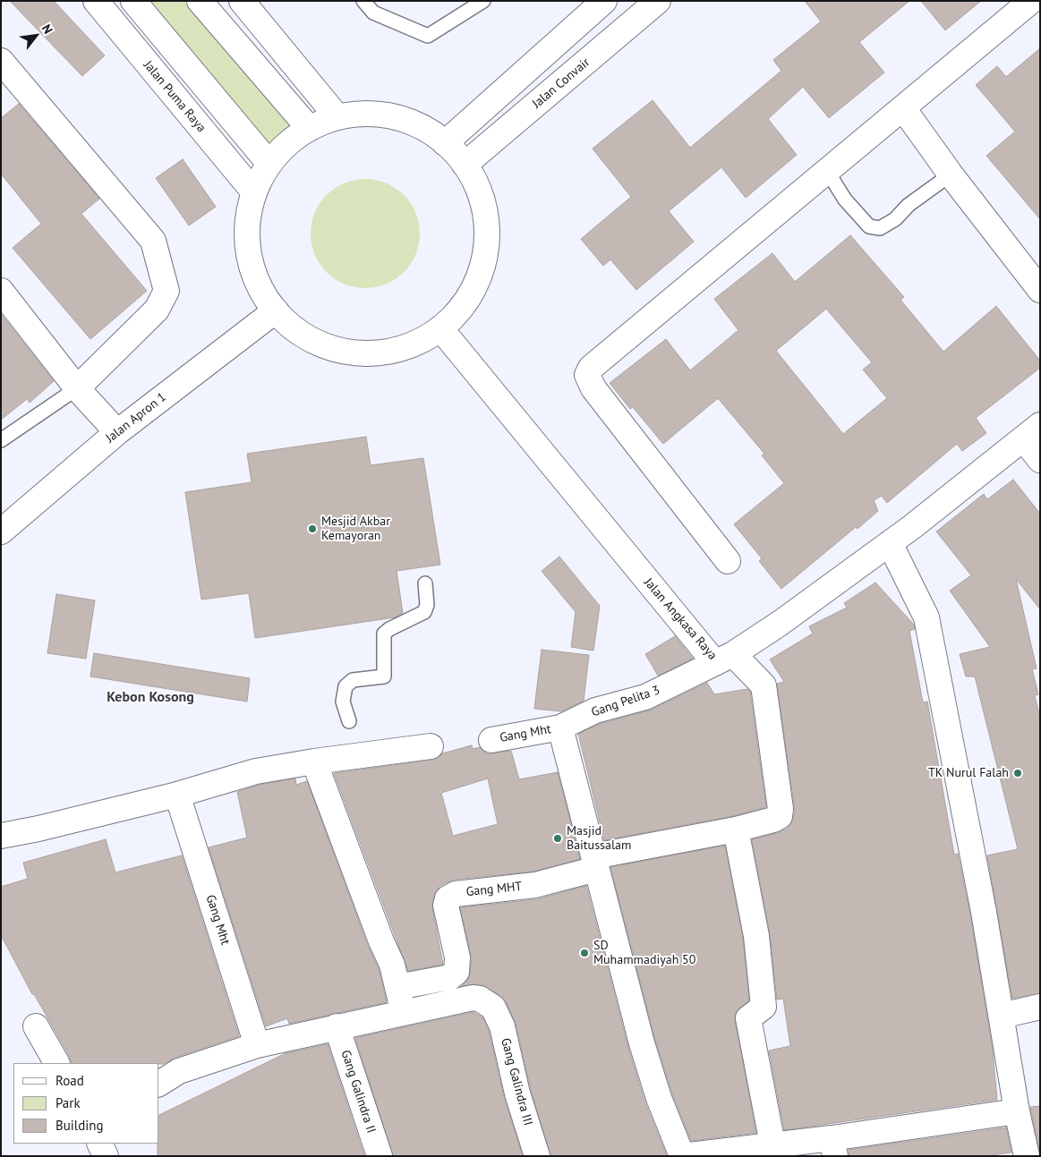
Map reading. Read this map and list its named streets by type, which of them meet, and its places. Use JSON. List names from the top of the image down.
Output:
{
  "streets": {
    "street": [
      "Jalan Convair",
      "Jalan Puma Raya",
      "Jalan Apron 1",
      "Jalan Angkasa Raya",
      "Gang Pelita 3",
      "Gang Mht",
      "Gang MHT",
      "Gang Galindra III",
      "Gang Galindra II"
    ]
  },
  "crossings": [
    ["Jalan Angkasa Raya", "Gang Pelita 3"],
    ["Gang Pelita 3", "Gang Mht"]
  ],
  "districts": ["Kebon Kosong"],
  "places": [
    "Mesjid Akbar Kemayoran",
    "TK Nurul Falah",
    "Masjid Baitussalam",
    "SD Muhammadiyah 50"
  ],
  "legend": ["Road", "Park", "Building"],
  "north": "top right"
}
